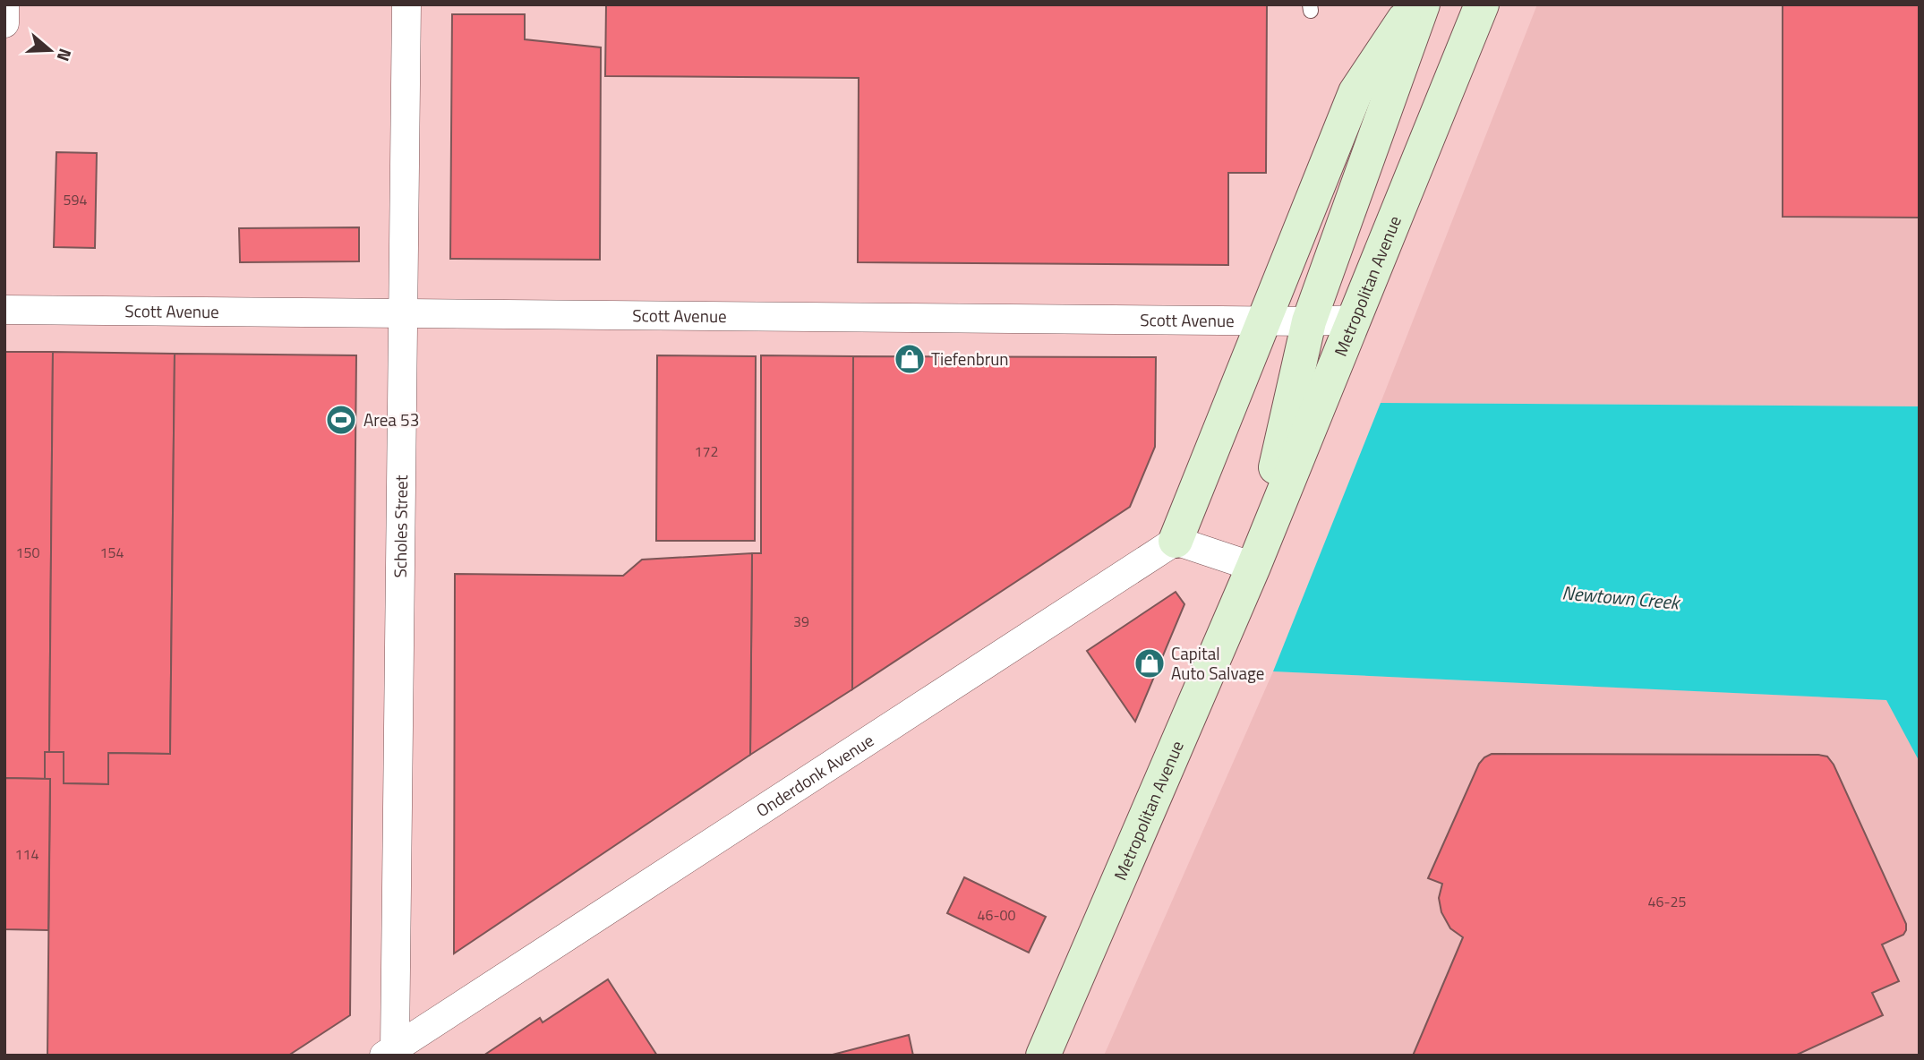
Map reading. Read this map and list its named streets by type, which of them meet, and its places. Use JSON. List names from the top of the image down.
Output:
{
  "streets": {
    "main road": ["Metropolitan Avenue"],
    "street": ["Scott Avenue", "Scholes Street", "Onderdonk Avenue"]
  },
  "crossings": [
    ["Metropolitan Avenue", "Scott Avenue"],
    ["Scott Avenue", "Scholes Street"],
    ["Scholes Street", "Onderdonk Avenue"]
  ],
  "water": ["Newtown Creek"],
  "places": {
    "shop": ["Tiefenbrun", "Capital Auto Salvage"],
    "sports": ["Area 53"]
  },
  "house_numbers": [
    "594",
    "172",
    "150",
    "154",
    "39",
    "114",
    "46-25",
    "46-00"
  ],
  "north": "right"
}
